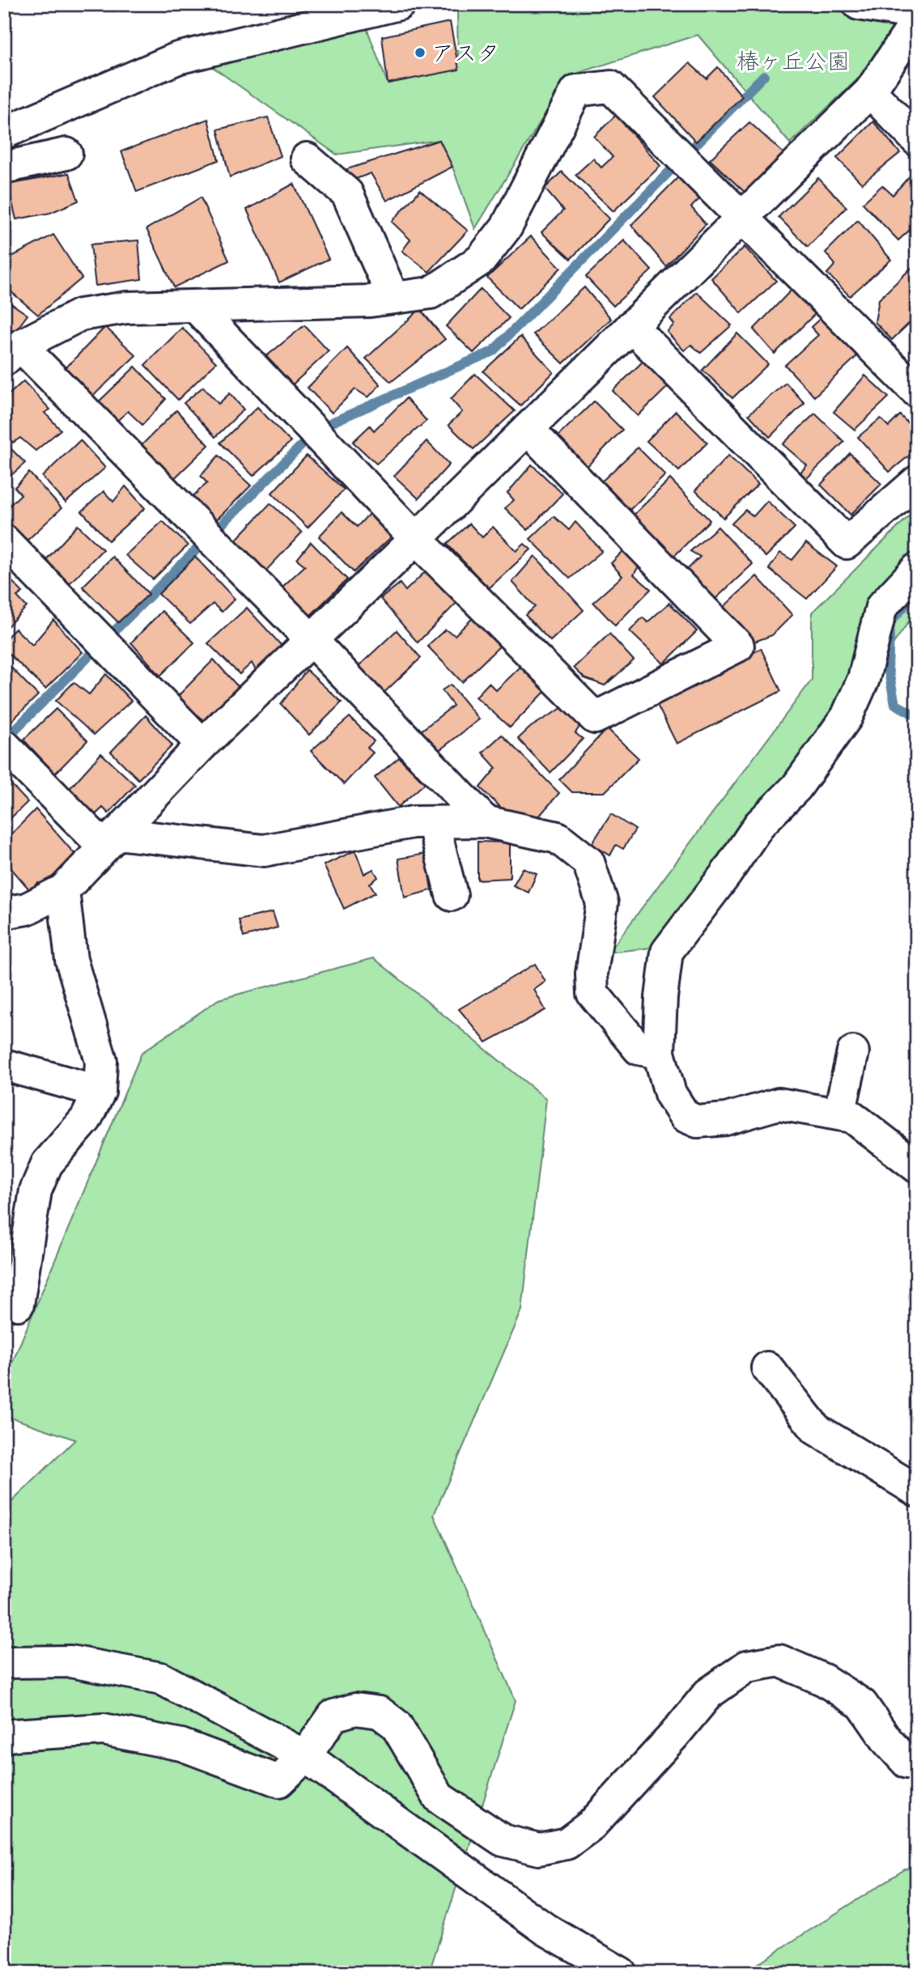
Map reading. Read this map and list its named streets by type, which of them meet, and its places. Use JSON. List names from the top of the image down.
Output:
{
  "parks": ["椿ヶ丘公園"],
  "places": ["アスタ"]
}
